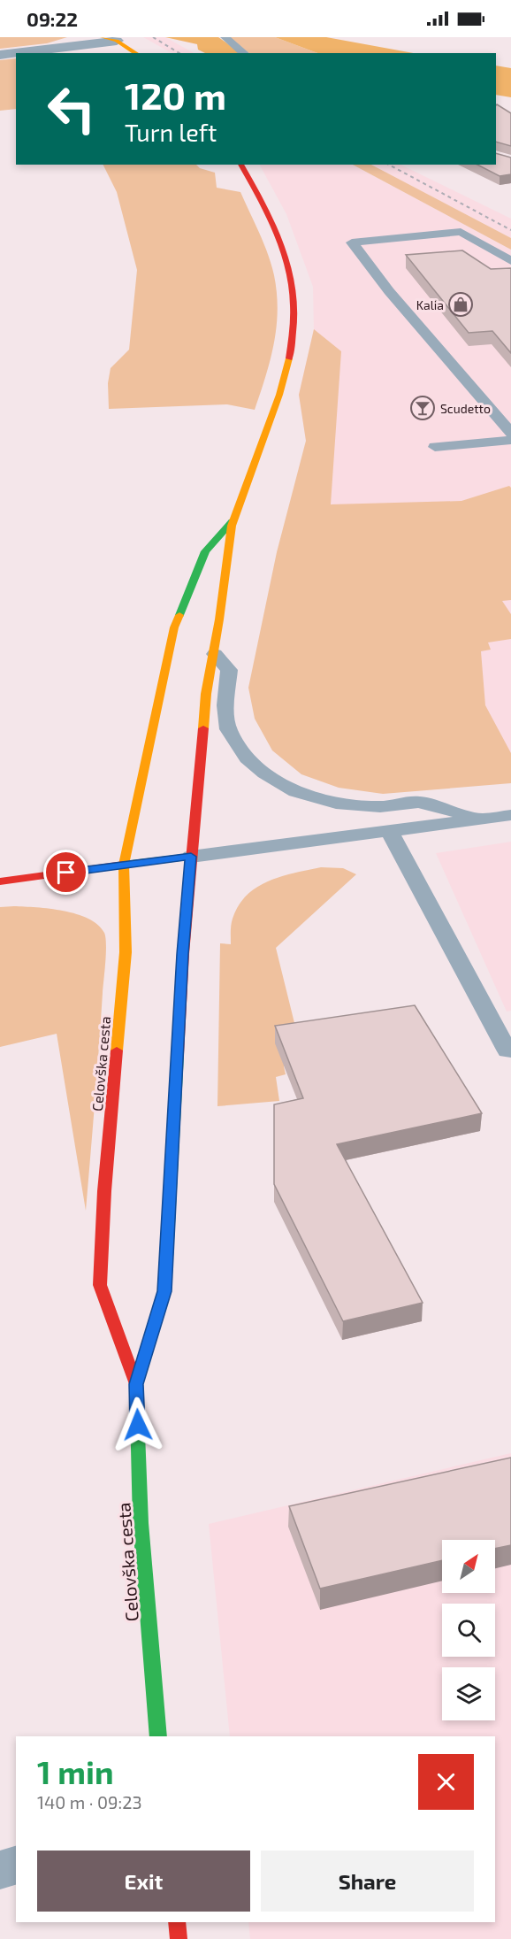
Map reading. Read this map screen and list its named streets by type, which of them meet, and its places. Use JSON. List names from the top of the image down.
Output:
{
  "streets": {
    "main road": ["Celovška cesta"]
  },
  "places": {
    "shop": ["Kalia"],
    "bar": ["Scudetto"]
  },
  "north": "top right",
  "page": {
    "status": "09:22",
    "turn": ["120 m", "Turn left"],
    "heading": ["1 min", "140 m · 09:23"],
    "buttons": ["Exit", "Share"]
  }
}
